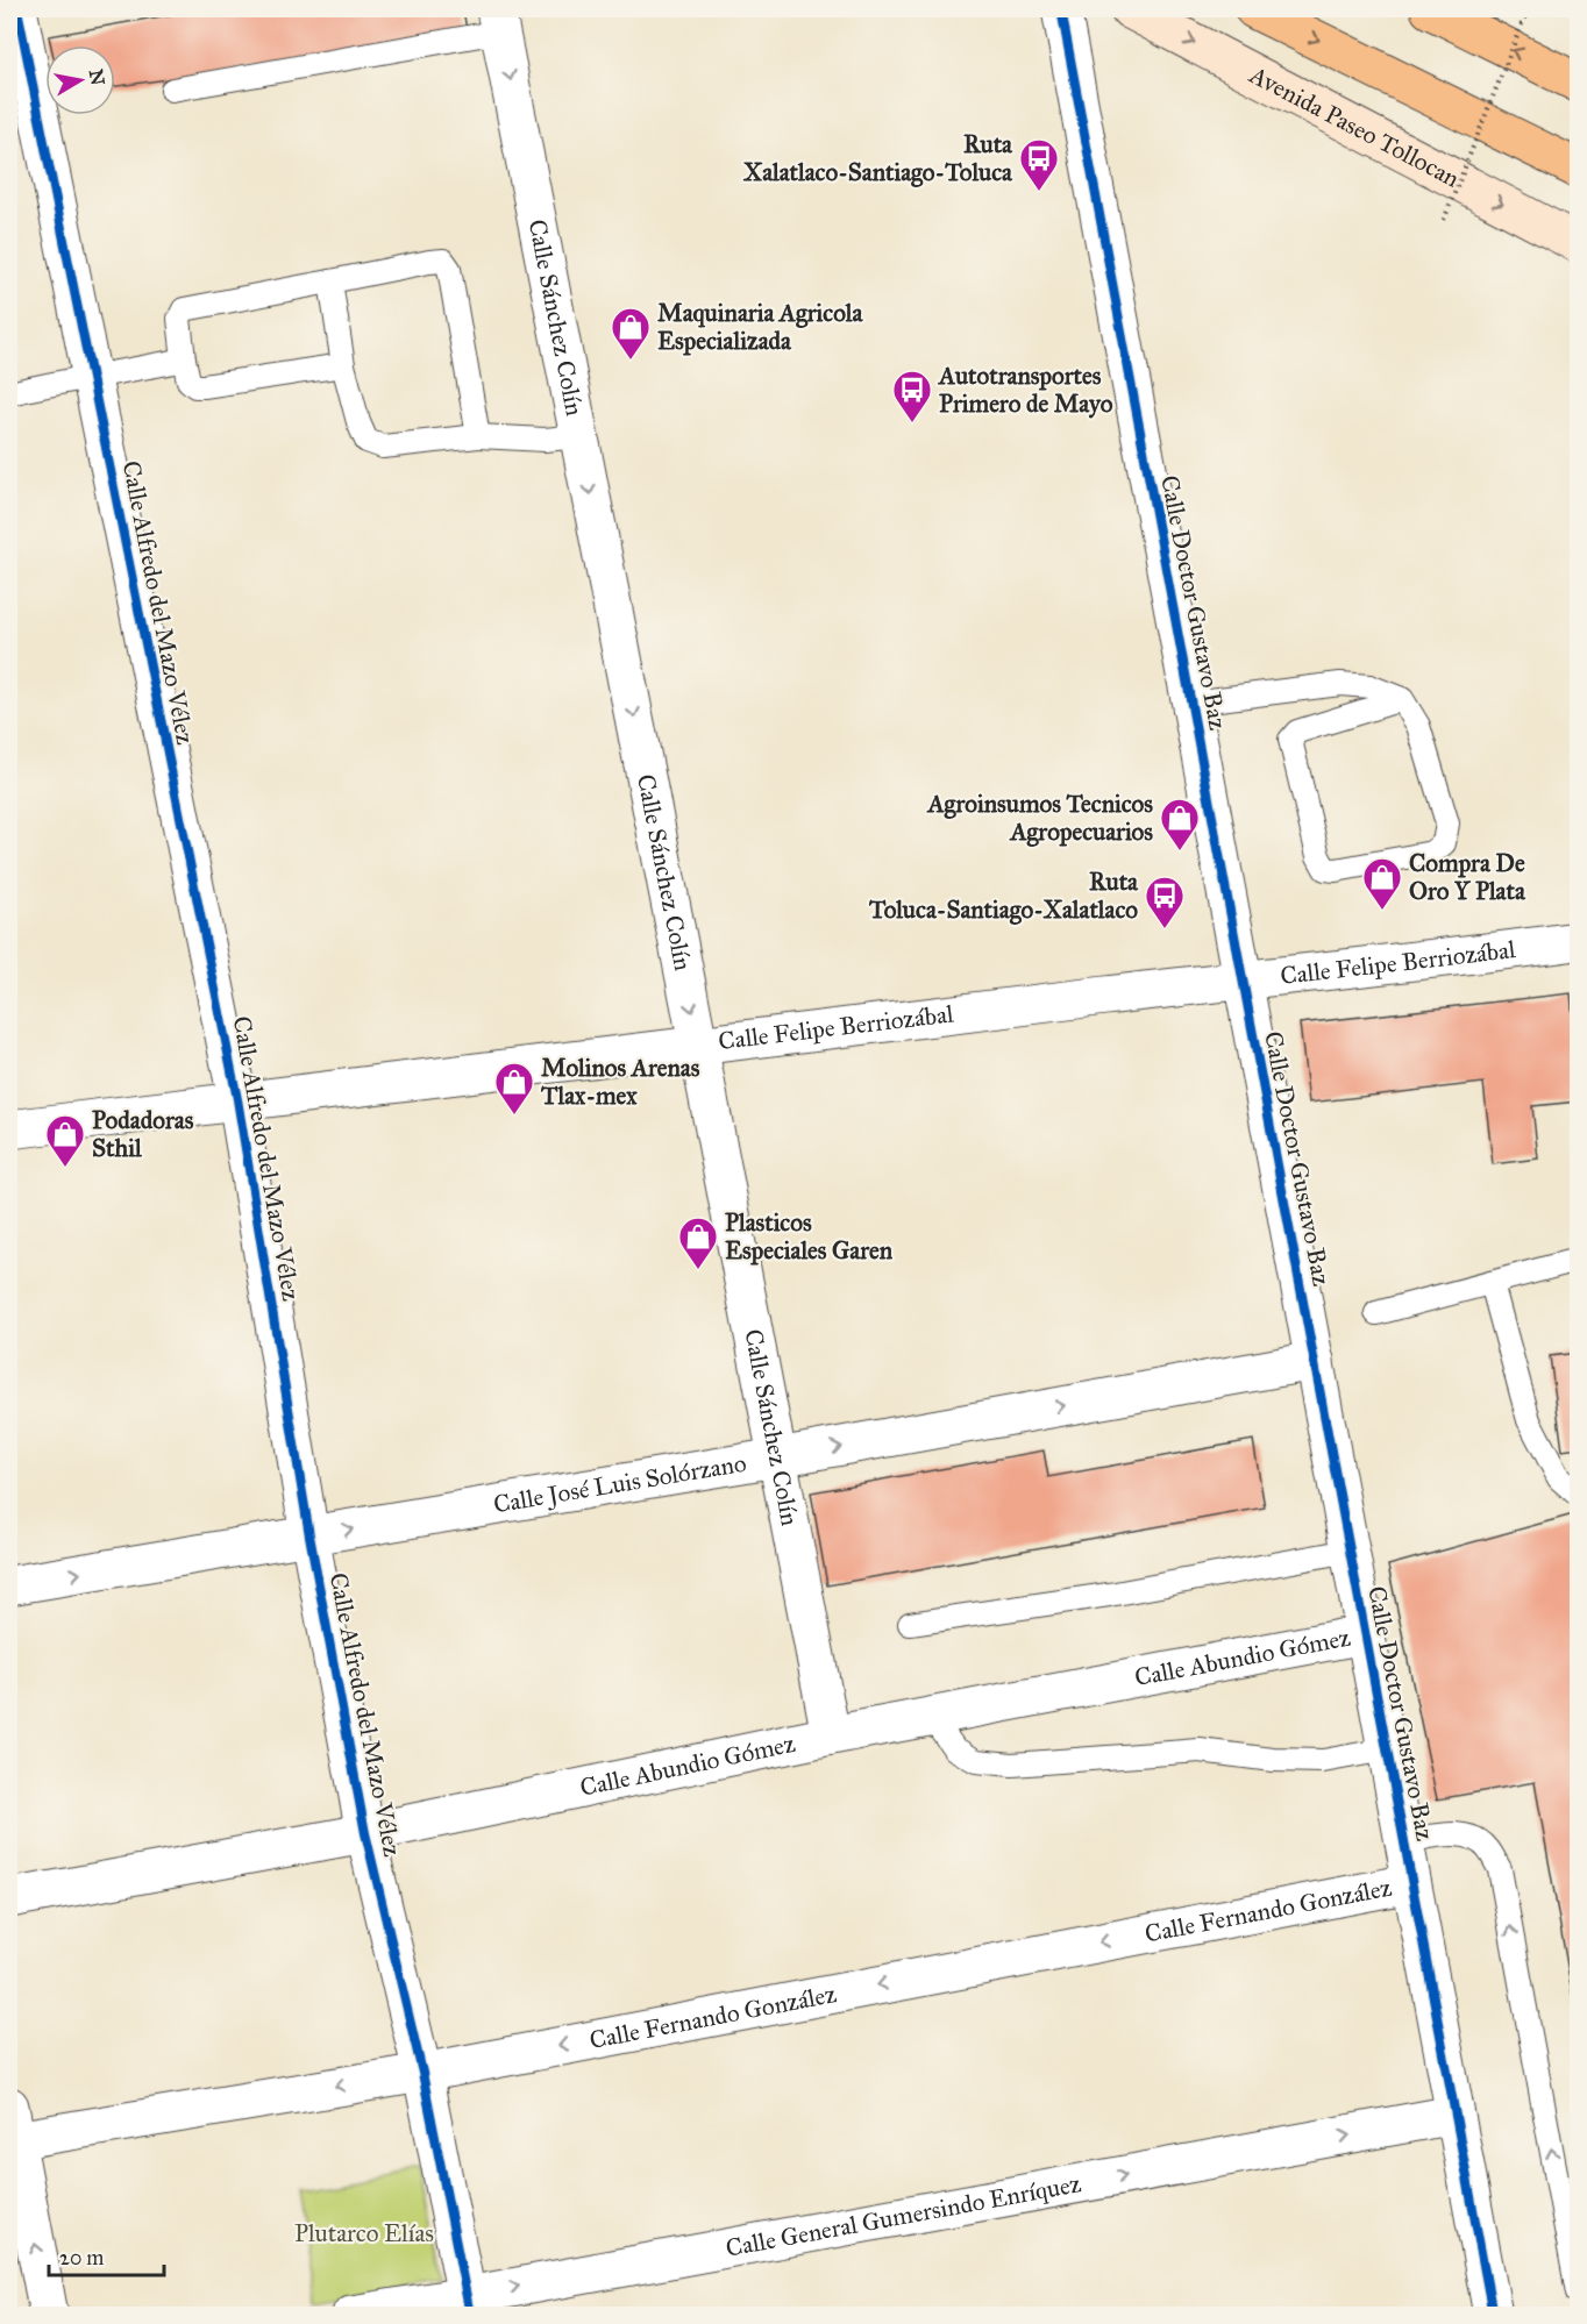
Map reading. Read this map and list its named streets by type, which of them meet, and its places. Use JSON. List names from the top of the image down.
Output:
{
  "streets": {
    "main road": ["Avenida Paseo Tollocan"],
    "street": [
      "Calle Sánchez Colín",
      "Calle Alfredo del Mazo Vélez",
      "Calle Doctor Gustavo Baz",
      "Calle Felipe Berriozábal",
      "Calle José Luis Solórzano",
      "Calle Abundio Gómez",
      "Calle Fernando González",
      "Calle General Gumersindo Enríquez"
    ]
  },
  "crossings": [
    ["Calle Sánchez Colín", "Calle Felipe Berriozábal"],
    ["Calle Sánchez Colín", "Calle José Luis Solórzano"],
    ["Calle Sánchez Colín", "Calle Abundio Gómez"],
    ["Calle Alfredo del Mazo Vélez", "Calle Felipe Berriozábal"],
    ["Calle Alfredo del Mazo Vélez", "Calle José Luis Solórzano"],
    ["Calle Alfredo del Mazo Vélez", "Calle Abundio Gómez"],
    ["Calle Alfredo del Mazo Vélez", "Calle Fernando González"],
    ["Calle Alfredo del Mazo Vélez", "Calle General Gumersindo Enríquez"],
    ["Calle Doctor Gustavo Baz", "Calle Felipe Berriozábal"],
    ["Calle Doctor Gustavo Baz", "Calle José Luis Solórzano"],
    ["Calle Doctor Gustavo Baz", "Calle Abundio Gómez"],
    ["Calle Doctor Gustavo Baz", "Calle Fernando González"],
    ["Calle Doctor Gustavo Baz", "Calle General Gumersindo Enríquez"]
  ],
  "one_way": [
    "Avenida Paseo Tollocan",
    "Calle Sánchez Colín",
    "Calle José Luis Solórzano",
    "Calle Fernando González",
    "Calle General Gumersindo Enríquez"
  ],
  "parks": ["Plutarco Elías"],
  "places": {
    "bus stop": ["Ruta Xalatlaco-Santiago-Toluca", "Autotransportes Primero de Mayo", "Ruta Toluca-Santiago-Xalatlaco"],
    "shop": [
      "Maquinaria Agricola Especializada",
      "Agroinsumos Tecnicos Agropecuarios",
      "Compra De Oro Y Plata",
      "Molinos Arenas Tlax-mex",
      "Podadoras Sthil",
      "Plasticos Especiales Garen"
    ]
  },
  "scale_bar": "20 m",
  "north": "right"
}
